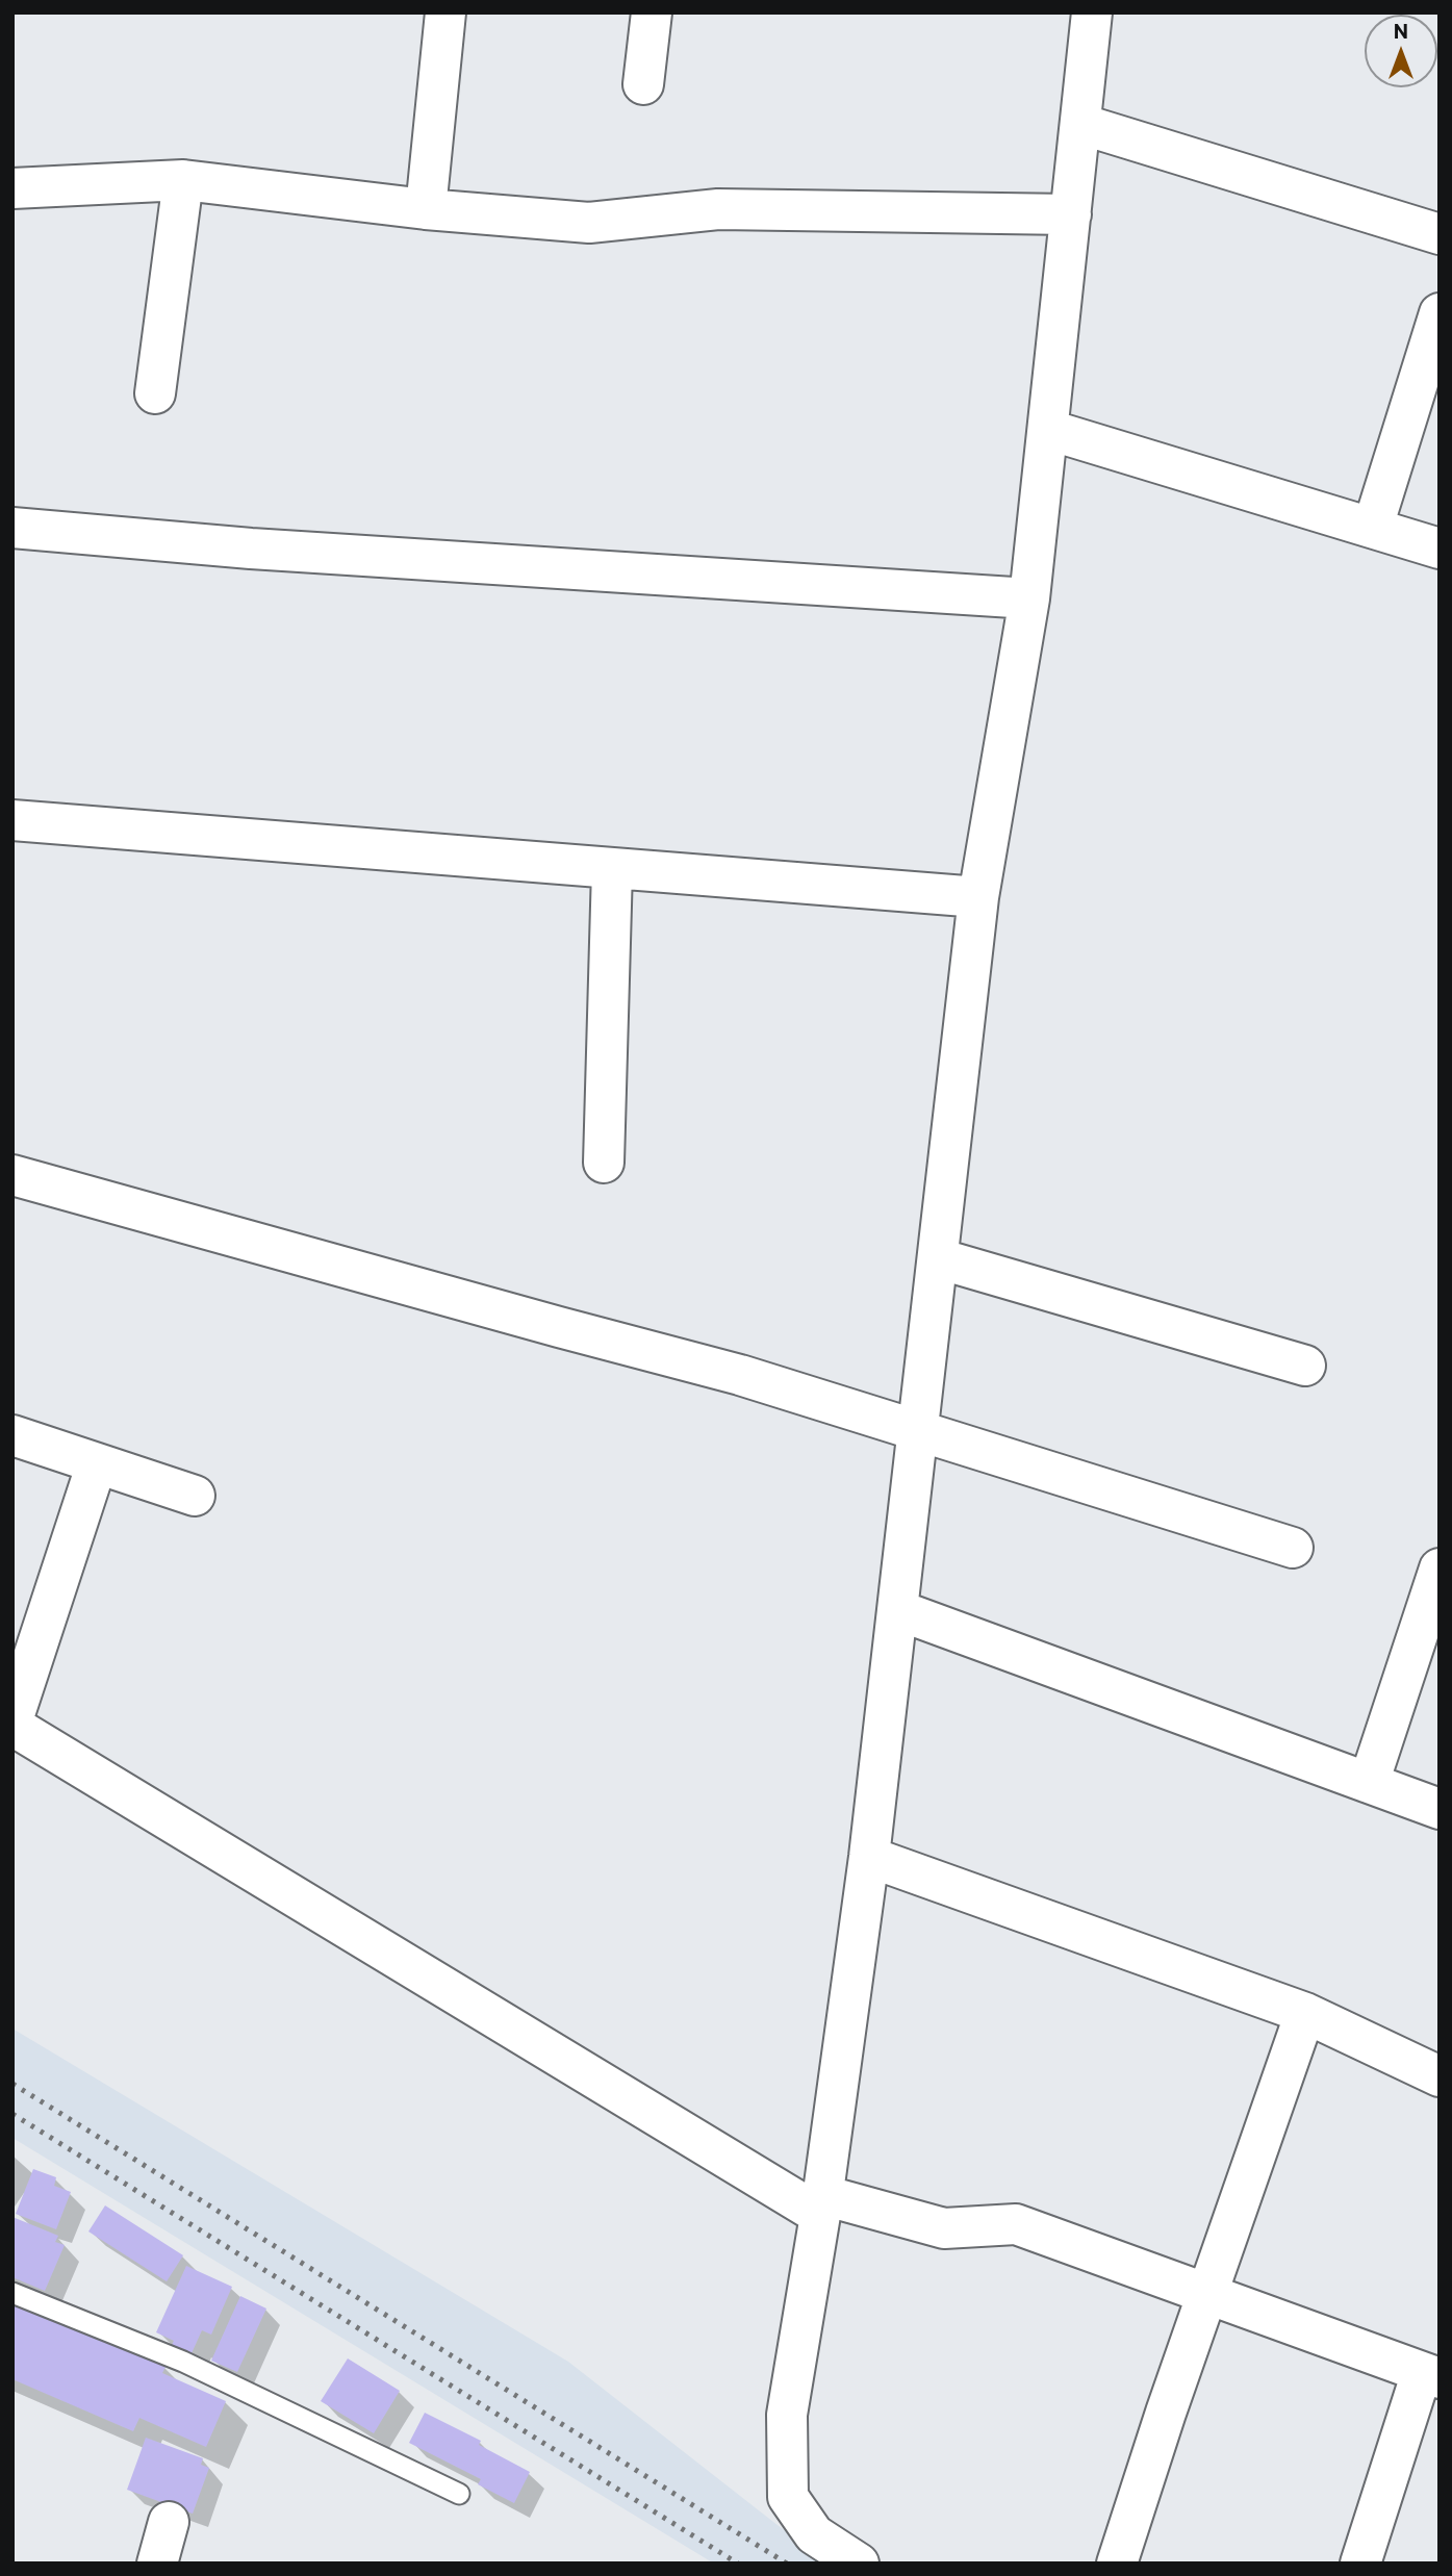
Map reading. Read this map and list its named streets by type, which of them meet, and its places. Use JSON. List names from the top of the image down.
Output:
{
  "north": "top"
}
